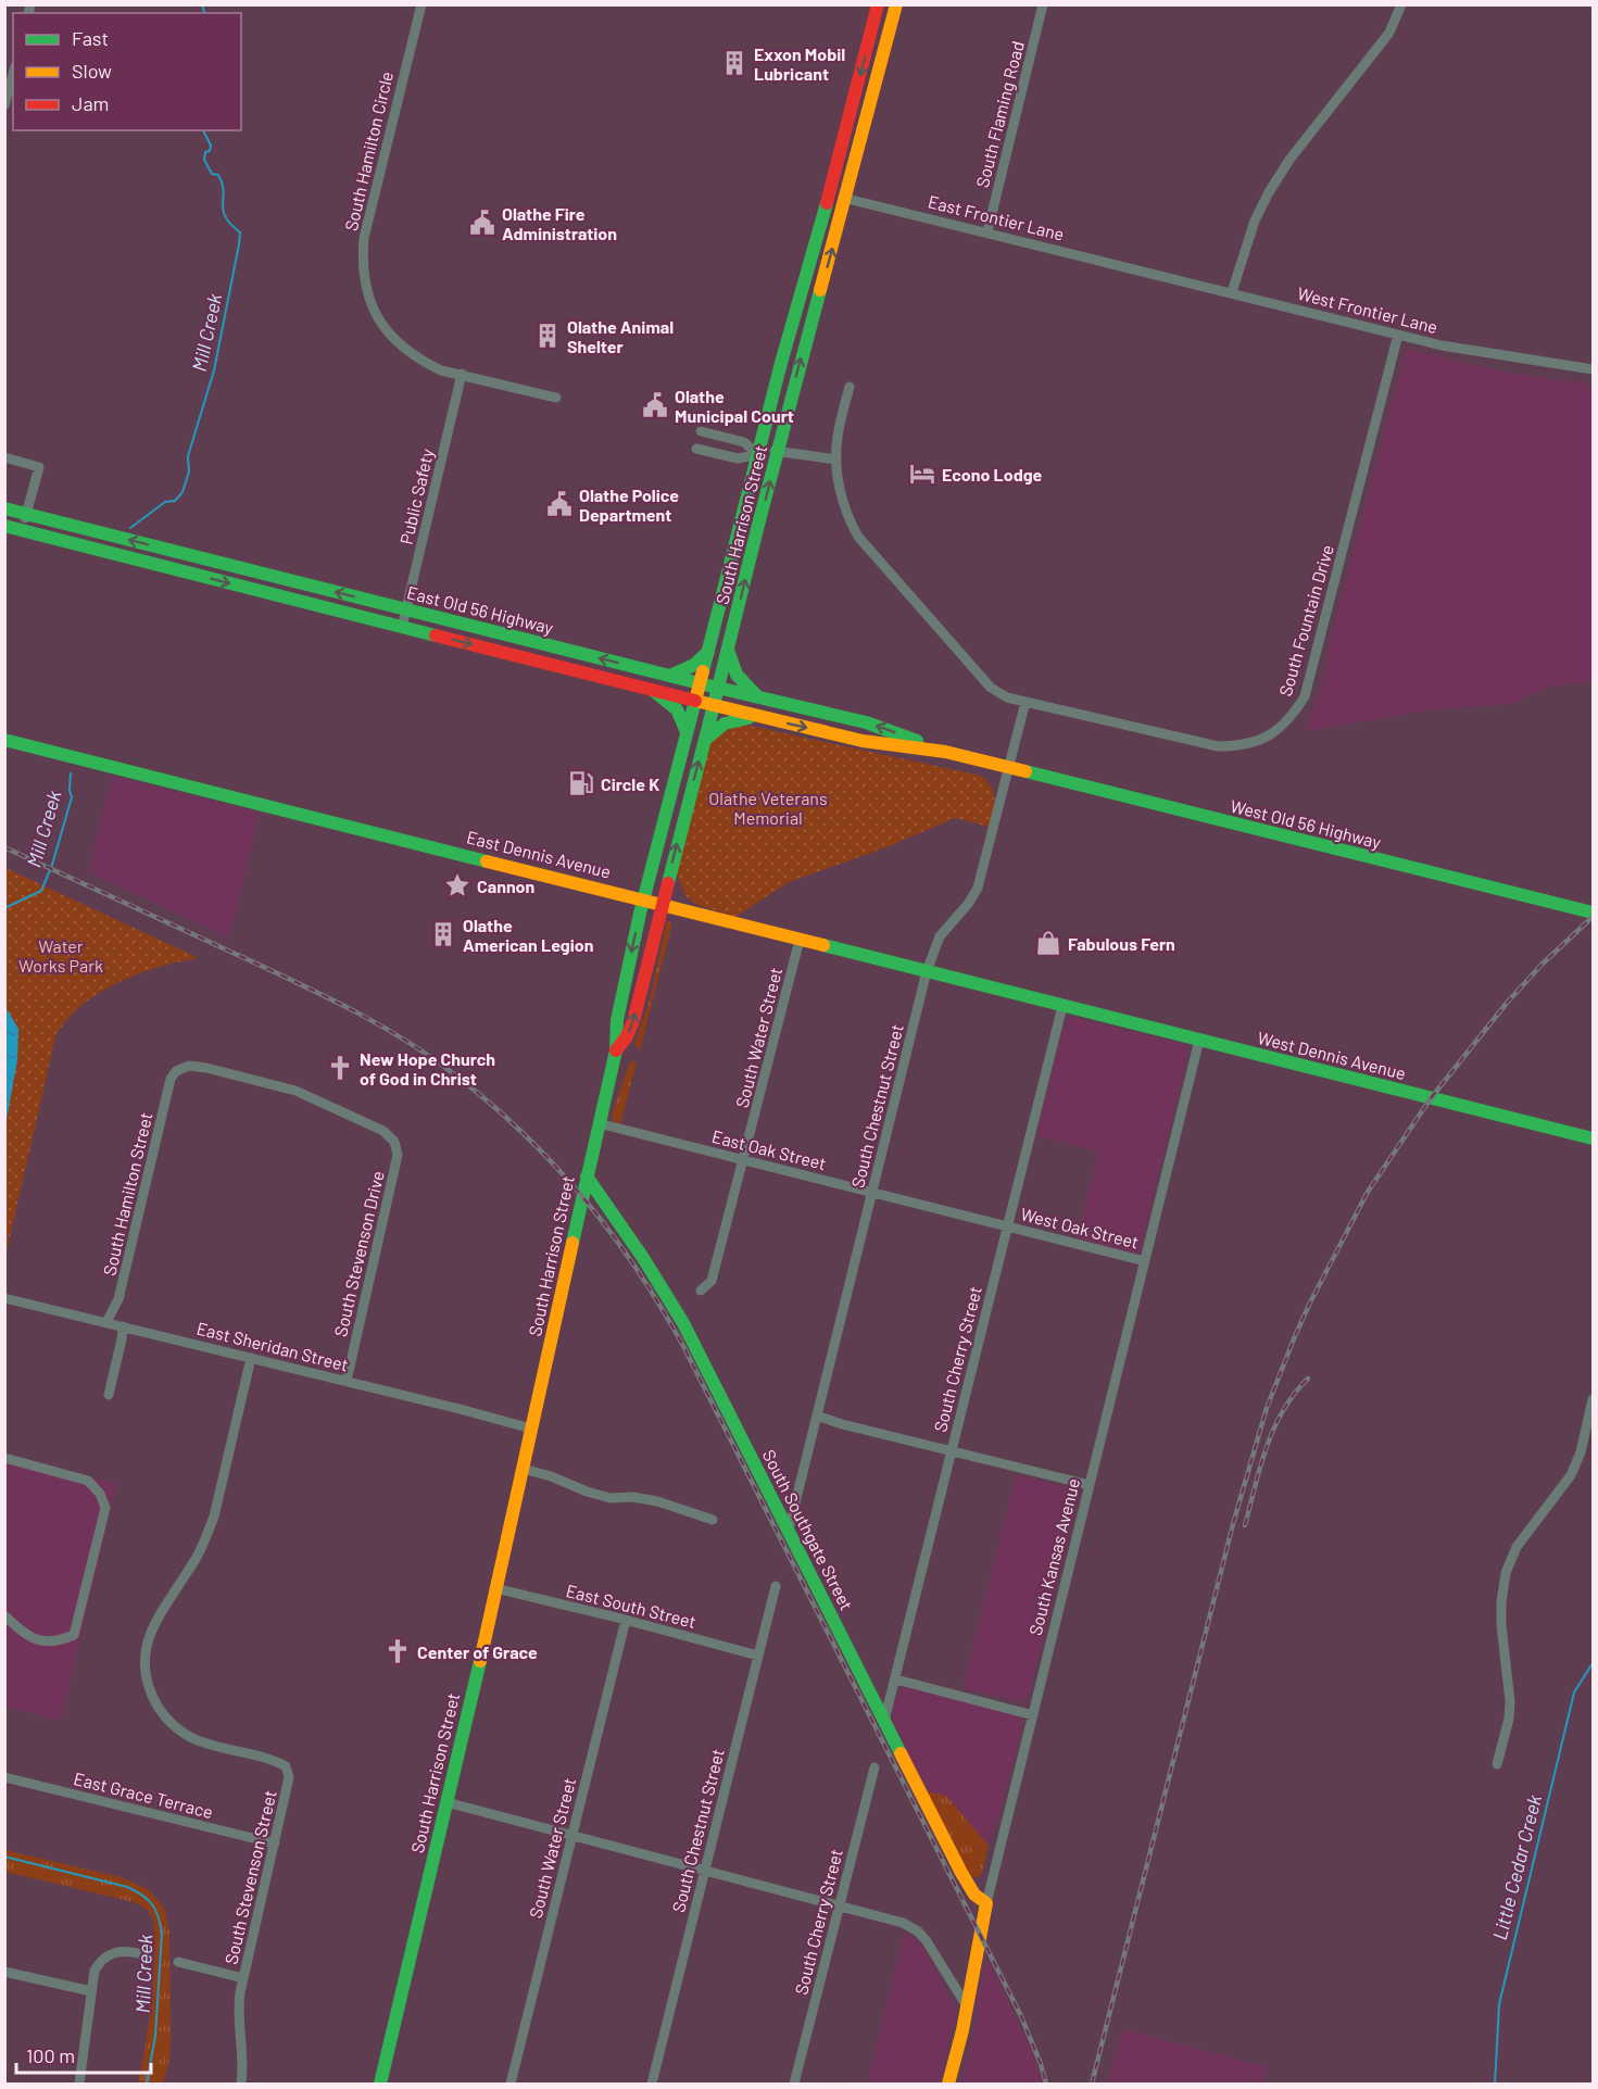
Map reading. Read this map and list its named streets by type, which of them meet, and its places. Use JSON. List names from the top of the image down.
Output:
{
  "streets": {
    "main road": [
      "South Harrison Street",
      "East Old 56 Highway",
      "West Old 56 Highway",
      "East Dennis Avenue",
      "West Dennis Avenue",
      "South Southgate Street",
      "South Kansas Avenue"
    ],
    "street": [
      "South Flaming Road",
      "South Hamilton Circle",
      "East Frontier Lane",
      "West Frontier Lane",
      "Public Safety",
      "South Fountain Drive",
      "South Water Street",
      "South Chestnut Street",
      "East Oak Street",
      "South Hamilton Street",
      "West Oak Street",
      "South Stevenson Drive",
      "East Sheridan Street",
      "South Cherry Street",
      "East South Street",
      "East Grace Terrace",
      "South Stevenson Street"
    ]
  },
  "crossings": [
    ["South Flaming Road", "East Frontier Lane"],
    ["South Hamilton Circle", "Public Safety"],
    ["East Frontier Lane", "West Frontier Lane"],
    ["East Frontier Lane", "South Harrison Street"],
    ["West Frontier Lane", "South Fountain Drive"],
    ["Public Safety", "East Old 56 Highway"],
    ["South Harrison Street", "East Old 56 Highway"],
    ["South Harrison Street", "East Dennis Avenue"],
    ["South Harrison Street", "East Oak Street"],
    ["South Harrison Street", "East Sheridan Street"],
    ["South Harrison Street", "South Southgate Street"],
    ["South Harrison Street", "East South Street"],
    ["East Old 56 Highway", "West Old 56 Highway"],
    ["East Old 56 Highway", "South Chestnut Street"],
    ["South Fountain Drive", "South Chestnut Street"],
    ["West Old 56 Highway", "South Chestnut Street"],
    ["East Dennis Avenue", "South Water Street"],
    ["East Dennis Avenue", "West Dennis Avenue"],
    ["East Dennis Avenue", "South Chestnut Street"],
    ["East Dennis Avenue", "South Cherry Street"],
    ["South Water Street", "East Oak Street"],
    ["South Water Street", "East South Street"],
    ["West Dennis Avenue", "South Cherry Street"],
    ["West Dennis Avenue", "South Kansas Avenue"],
    ["South Chestnut Street", "East Oak Street"],
    ["South Chestnut Street", "South Southgate Street"],
    ["South Chestnut Street", "East South Street"],
    ["East Oak Street", "West Oak Street"],
    ["East Oak Street", "South Cherry Street"],
    ["South Hamilton Street", "South Stevenson Drive"],
    ["South Hamilton Street", "East Sheridan Street"],
    ["West Oak Street", "South Cherry Street"],
    ["West Oak Street", "South Kansas Avenue"],
    ["South Stevenson Drive", "East Sheridan Street"],
    ["East Sheridan Street", "South Stevenson Street"],
    ["South Cherry Street", "South Southgate Street"],
    ["South Southgate Street", "South Kansas Avenue"],
    ["East Grace Terrace", "South Stevenson Street"]
  ],
  "water": ["Mill Creek", "Little Cedar Creek"],
  "parks": ["Olathe Veterans Memorial", "Water Works Park"],
  "places": {
    "building": ["Exxon Mobil Lubricant", "Olathe Animal Shelter", "Olathe American Legion"],
    "public building": ["Olathe Fire Administration", "Olathe Municipal Court", "Olathe Police Department"],
    "hotel": ["Econo Lodge"],
    "fuel station": ["Circle K"],
    "place": ["Cannon"],
    "shop": ["Fabulous Fern"],
    "church": ["New Hope Church of God in Christ", "Center of Grace"]
  },
  "legend": ["Fast", "Slow", "Jam"],
  "scale_bar": "100 m"
}
